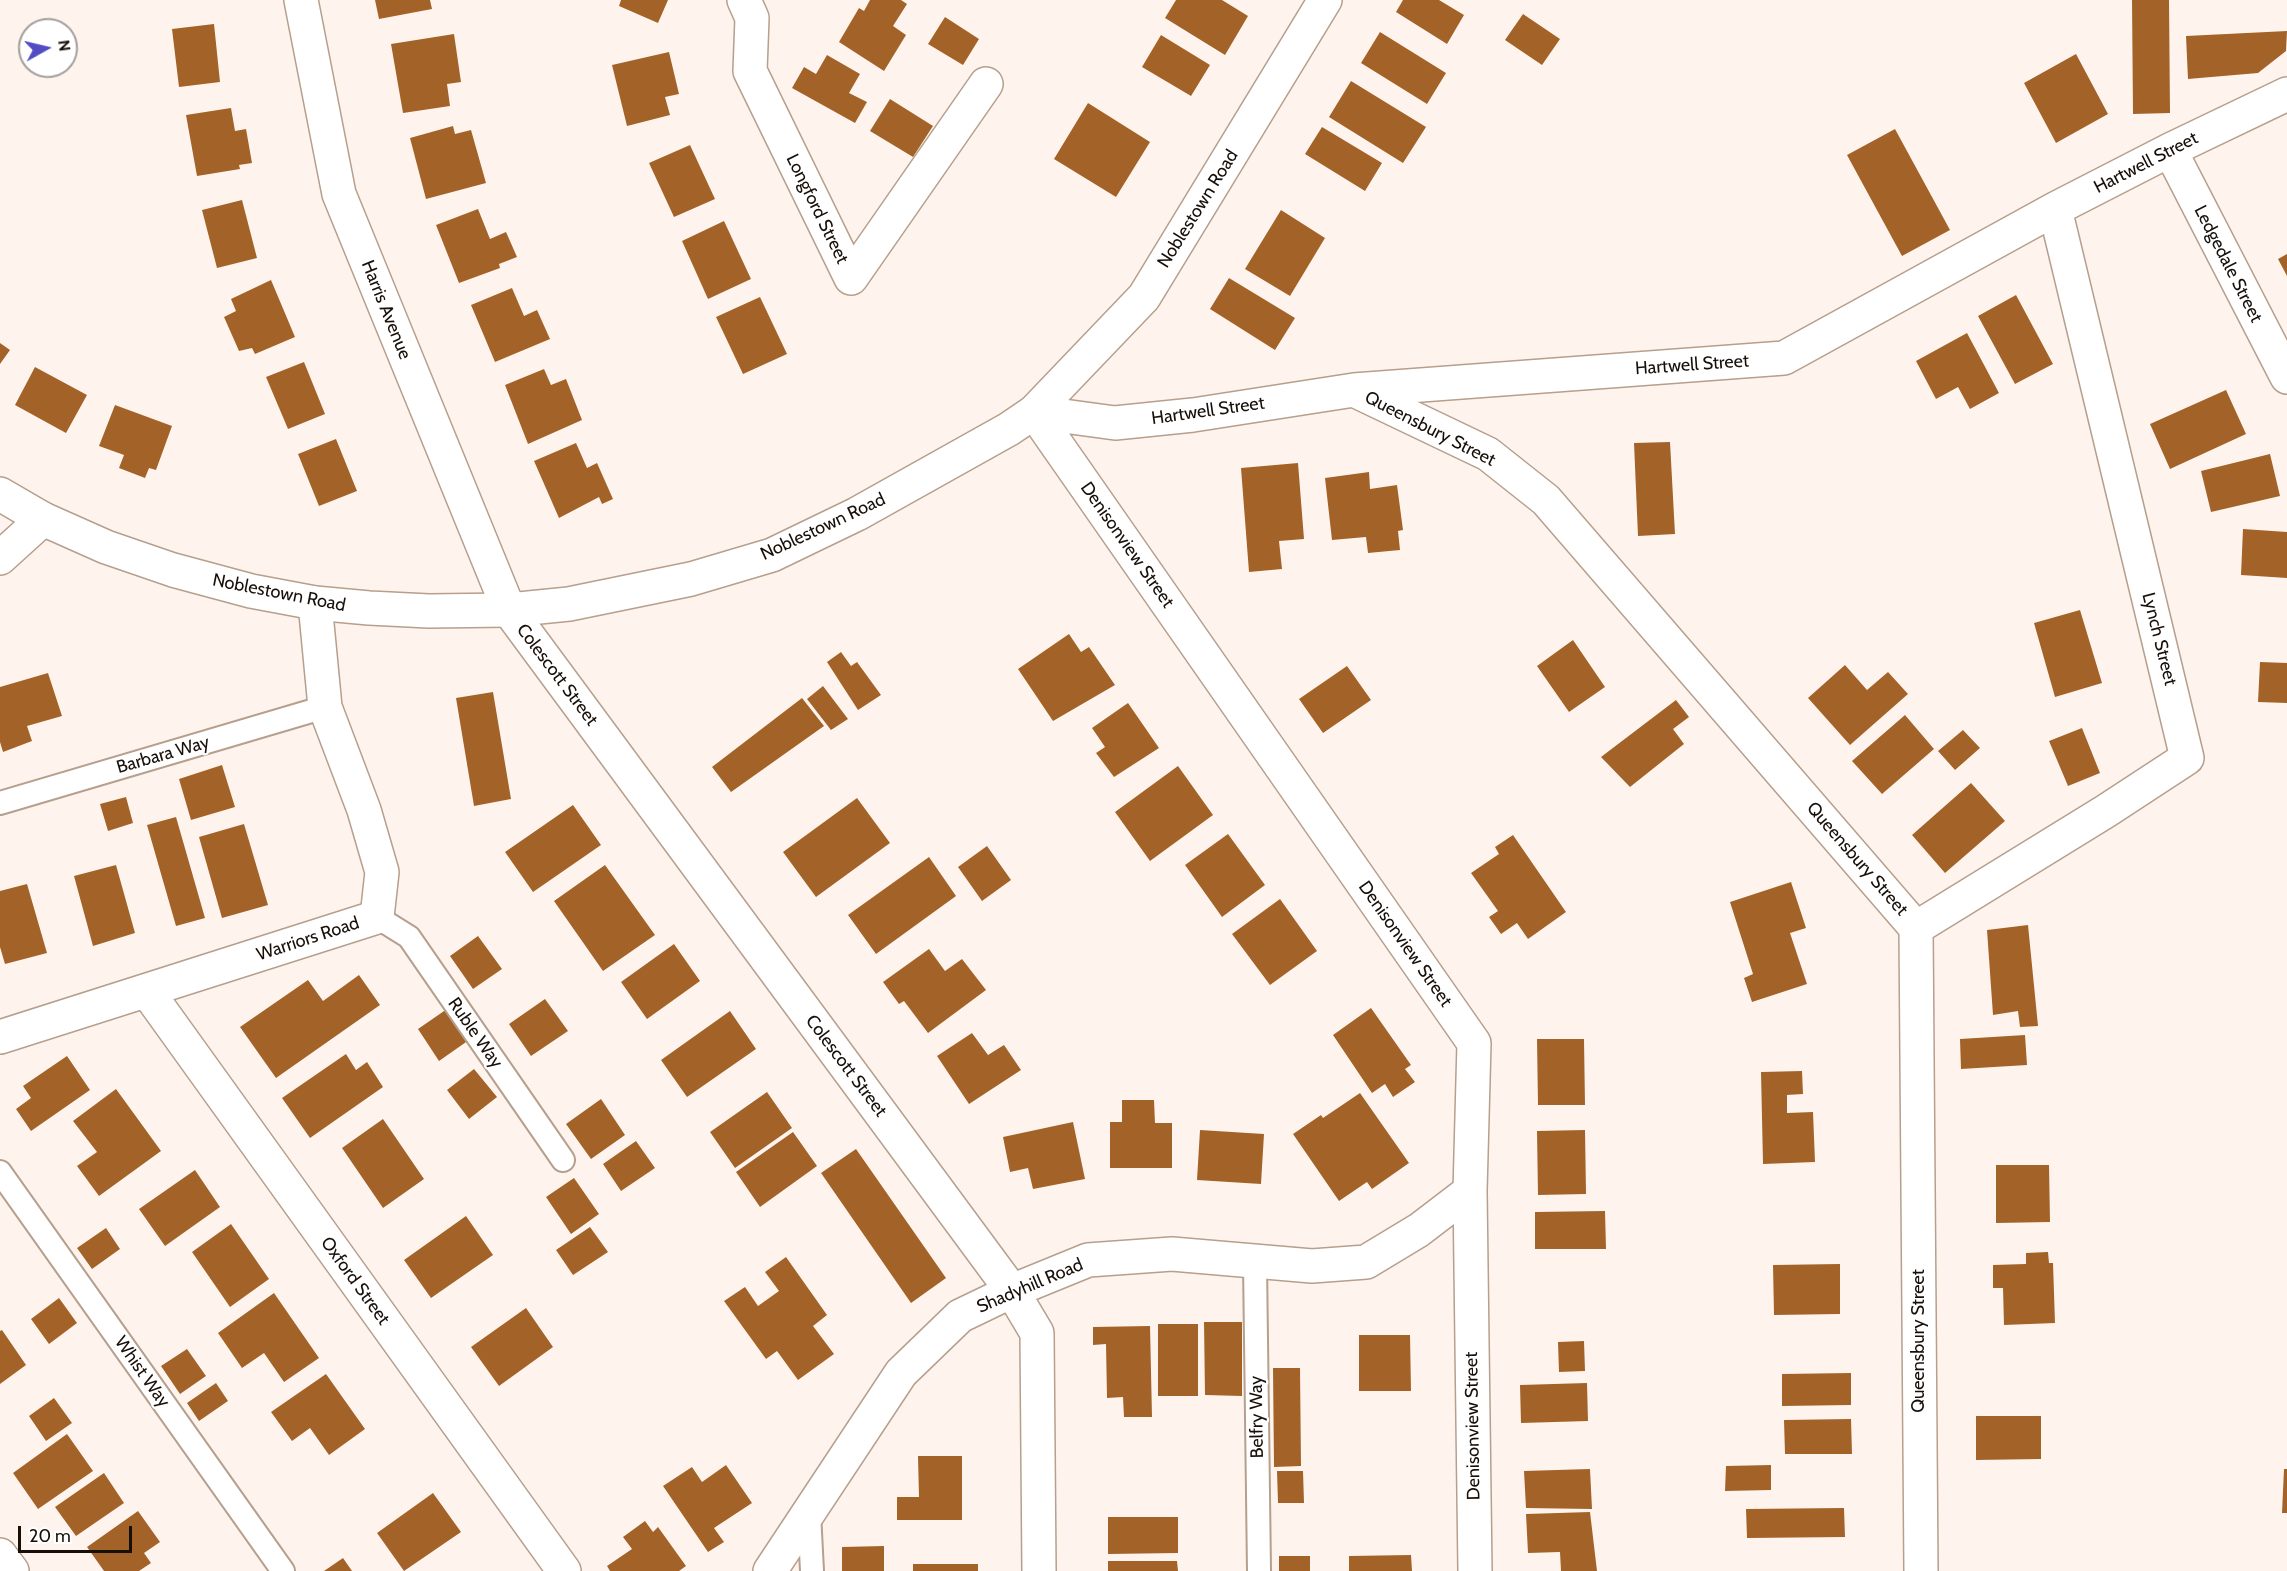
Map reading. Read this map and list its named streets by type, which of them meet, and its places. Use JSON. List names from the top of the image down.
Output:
{
  "streets": {
    "street": [
      "Hartwell Street",
      "Longford Street",
      "Noblestown Road",
      "Ledgedale Street",
      "Harris Avenue",
      "Queensbury Street",
      "Denisonview Street",
      "Lynch Street",
      "Colescott Street",
      "Warriors Road",
      "Oxford Street",
      "Shadyhill Road"
    ],
    "lane": [
      "Barbara Way",
      "Ruble Way",
      "Whist Way",
      "Belfry Way"
    ]
  },
  "crossings": [
    ["Hartwell Street", "Noblestown Road"],
    ["Hartwell Street", "Ledgedale Street"],
    ["Hartwell Street", "Queensbury Street"],
    ["Hartwell Street", "Denisonview Street"],
    ["Hartwell Street", "Lynch Street"],
    ["Noblestown Road", "Harris Avenue"],
    ["Noblestown Road", "Denisonview Street"],
    ["Noblestown Road", "Colescott Street"],
    ["Noblestown Road", "Warriors Road"],
    ["Harris Avenue", "Colescott Street"],
    ["Queensbury Street", "Lynch Street"],
    ["Denisonview Street", "Shadyhill Road"],
    ["Colescott Street", "Shadyhill Road"],
    ["Barbara Way", "Warriors Road"],
    ["Warriors Road", "Ruble Way"],
    ["Warriors Road", "Oxford Street"],
    ["Shadyhill Road", "Belfry Way"]
  ],
  "scale_bar": "20 m",
  "north": "right"
}
